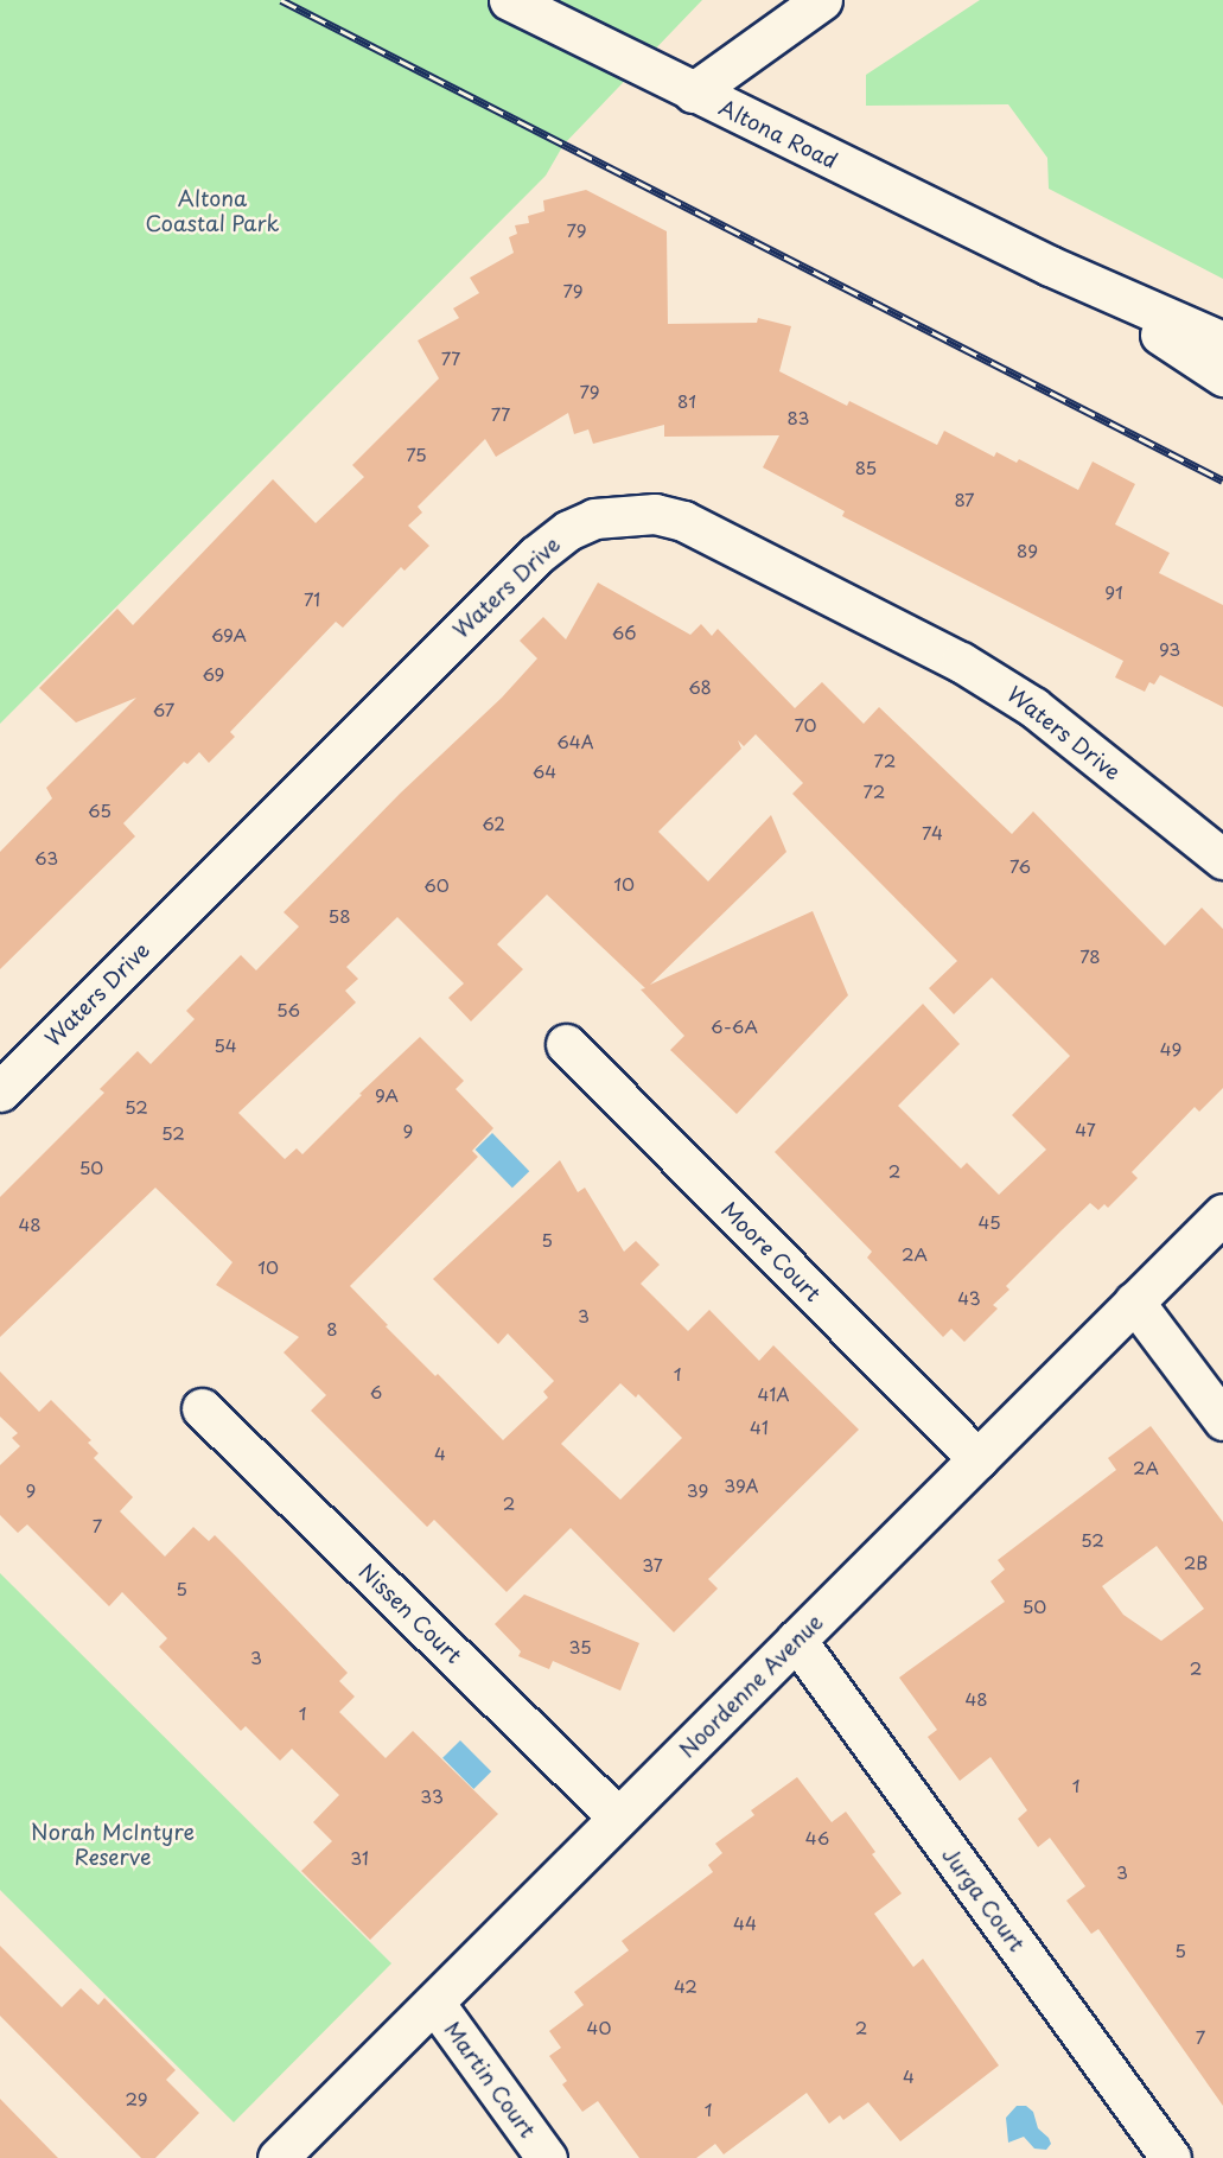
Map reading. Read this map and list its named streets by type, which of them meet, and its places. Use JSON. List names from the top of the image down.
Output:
{
  "streets": {
    "street": [
      "Altona Road",
      "Waters Drive",
      "Moore Court",
      "Nissen Court",
      "Noordenne Avenue",
      "Jurga Court",
      "Martin Court"
    ]
  },
  "crossings": [
    ["Moore Court", "Noordenne Avenue"],
    ["Nissen Court", "Noordenne Avenue"],
    ["Noordenne Avenue", "Jurga Court"],
    ["Noordenne Avenue", "Martin Court"]
  ],
  "parks": ["Altona Coastal Park", "Norah McIntyre Reserve"],
  "house_numbers": [
    "79",
    "79",
    "77",
    "79",
    "81",
    "77",
    "83",
    "75",
    "85",
    "87",
    "89",
    "91",
    "71",
    "66",
    "69A",
    "93",
    "69",
    "68",
    "67",
    "70",
    "64A",
    "72",
    "64",
    "72",
    "65",
    "62",
    "74",
    "63",
    "76",
    "10",
    "60",
    "58",
    "78",
    "56",
    "6-6A",
    "54",
    "49",
    "9A",
    "52",
    "47",
    "9",
    "52",
    "50",
    "2",
    "45",
    "48",
    "5",
    "2A",
    "10",
    "43",
    "3",
    "8",
    "1",
    "6",
    "41A",
    "41",
    "4",
    "2A",
    "39A",
    "9",
    "39",
    "2",
    "7",
    "52",
    "2B",
    "37",
    "5",
    "50",
    "35",
    "3",
    "2",
    "48",
    "1",
    "1",
    "33",
    "46",
    "31",
    "3",
    "44",
    "5",
    "42",
    "40",
    "2",
    "7",
    "4",
    "29",
    "1"
  ]
}
